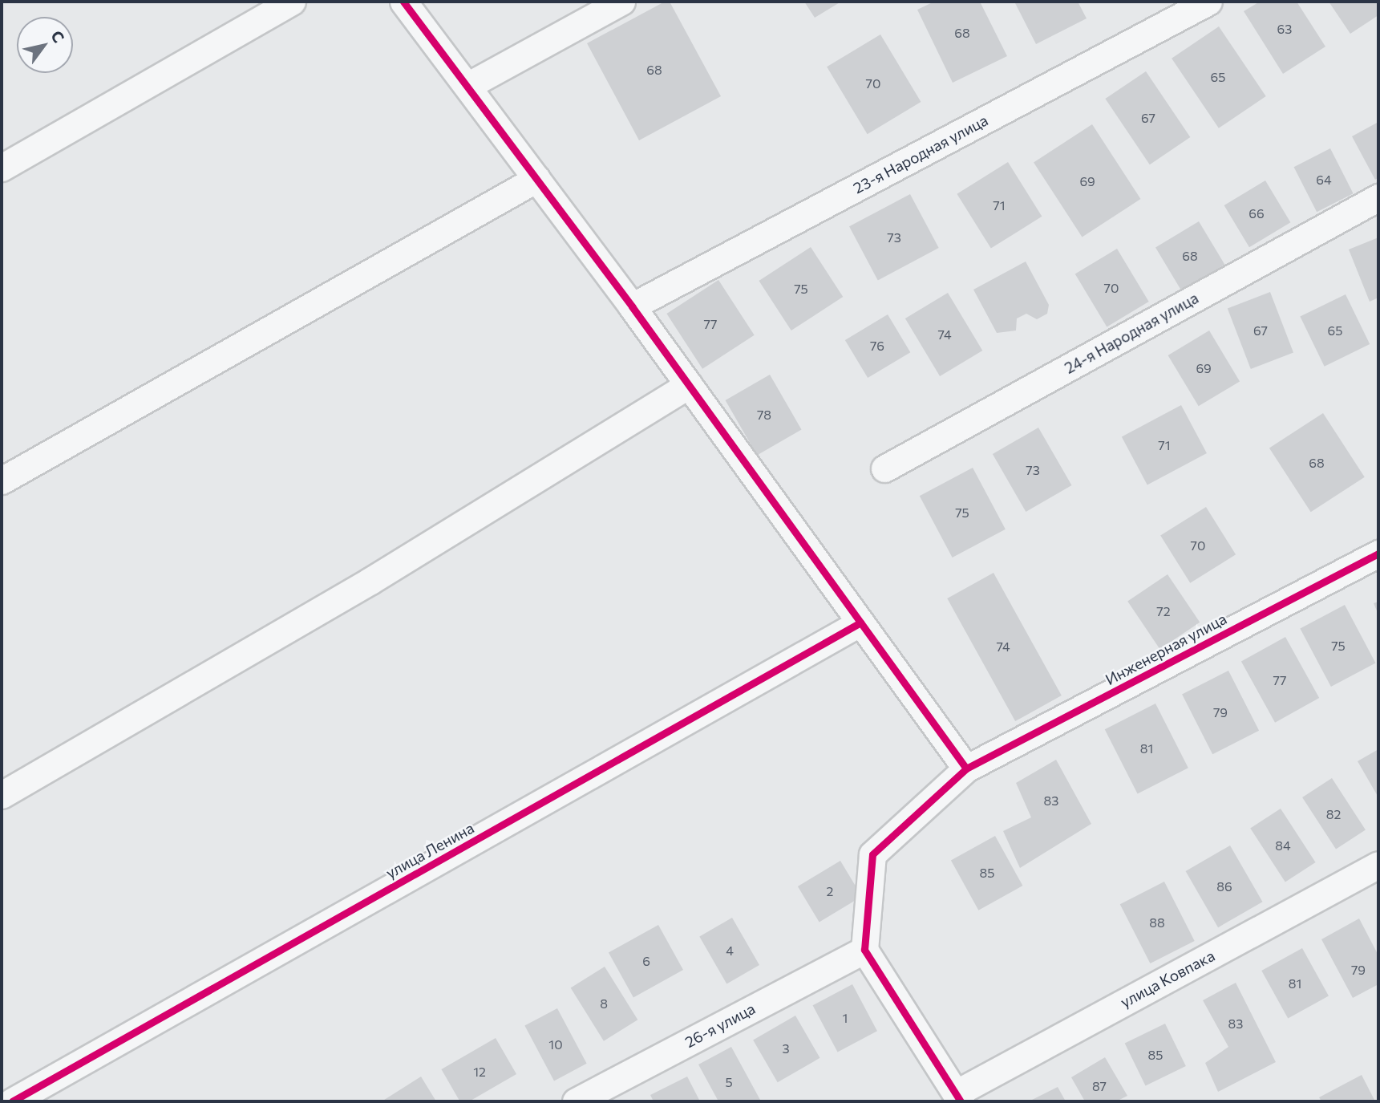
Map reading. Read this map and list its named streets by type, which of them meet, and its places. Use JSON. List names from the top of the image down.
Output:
{
  "streets": {
    "street": [
      "23-я Народная улица",
      "24-я Народная улица",
      "Инженерная улица",
      "улица Ленина",
      "улица Ковпака",
      "26-я улица"
    ]
  },
  "crossings": [
    ["Инженерная улица", "26-я улица"]
  ],
  "house_numbers": [
    "63",
    "68",
    "68",
    "65",
    "70",
    "67",
    "64",
    "69",
    "71",
    "66",
    "73",
    "68",
    "70",
    "75",
    "77",
    "67",
    "65",
    "74",
    "76",
    "69",
    "78",
    "71",
    "68",
    "73",
    "75",
    "70",
    "72",
    "75",
    "74",
    "77",
    "79",
    "81",
    "83",
    "82",
    "84",
    "85",
    "86",
    "2",
    "88",
    "4",
    "6",
    "79",
    "81",
    "8",
    "1",
    "83",
    "10",
    "3",
    "85",
    "12",
    "5",
    "87"
  ],
  "north": "top right"
}
